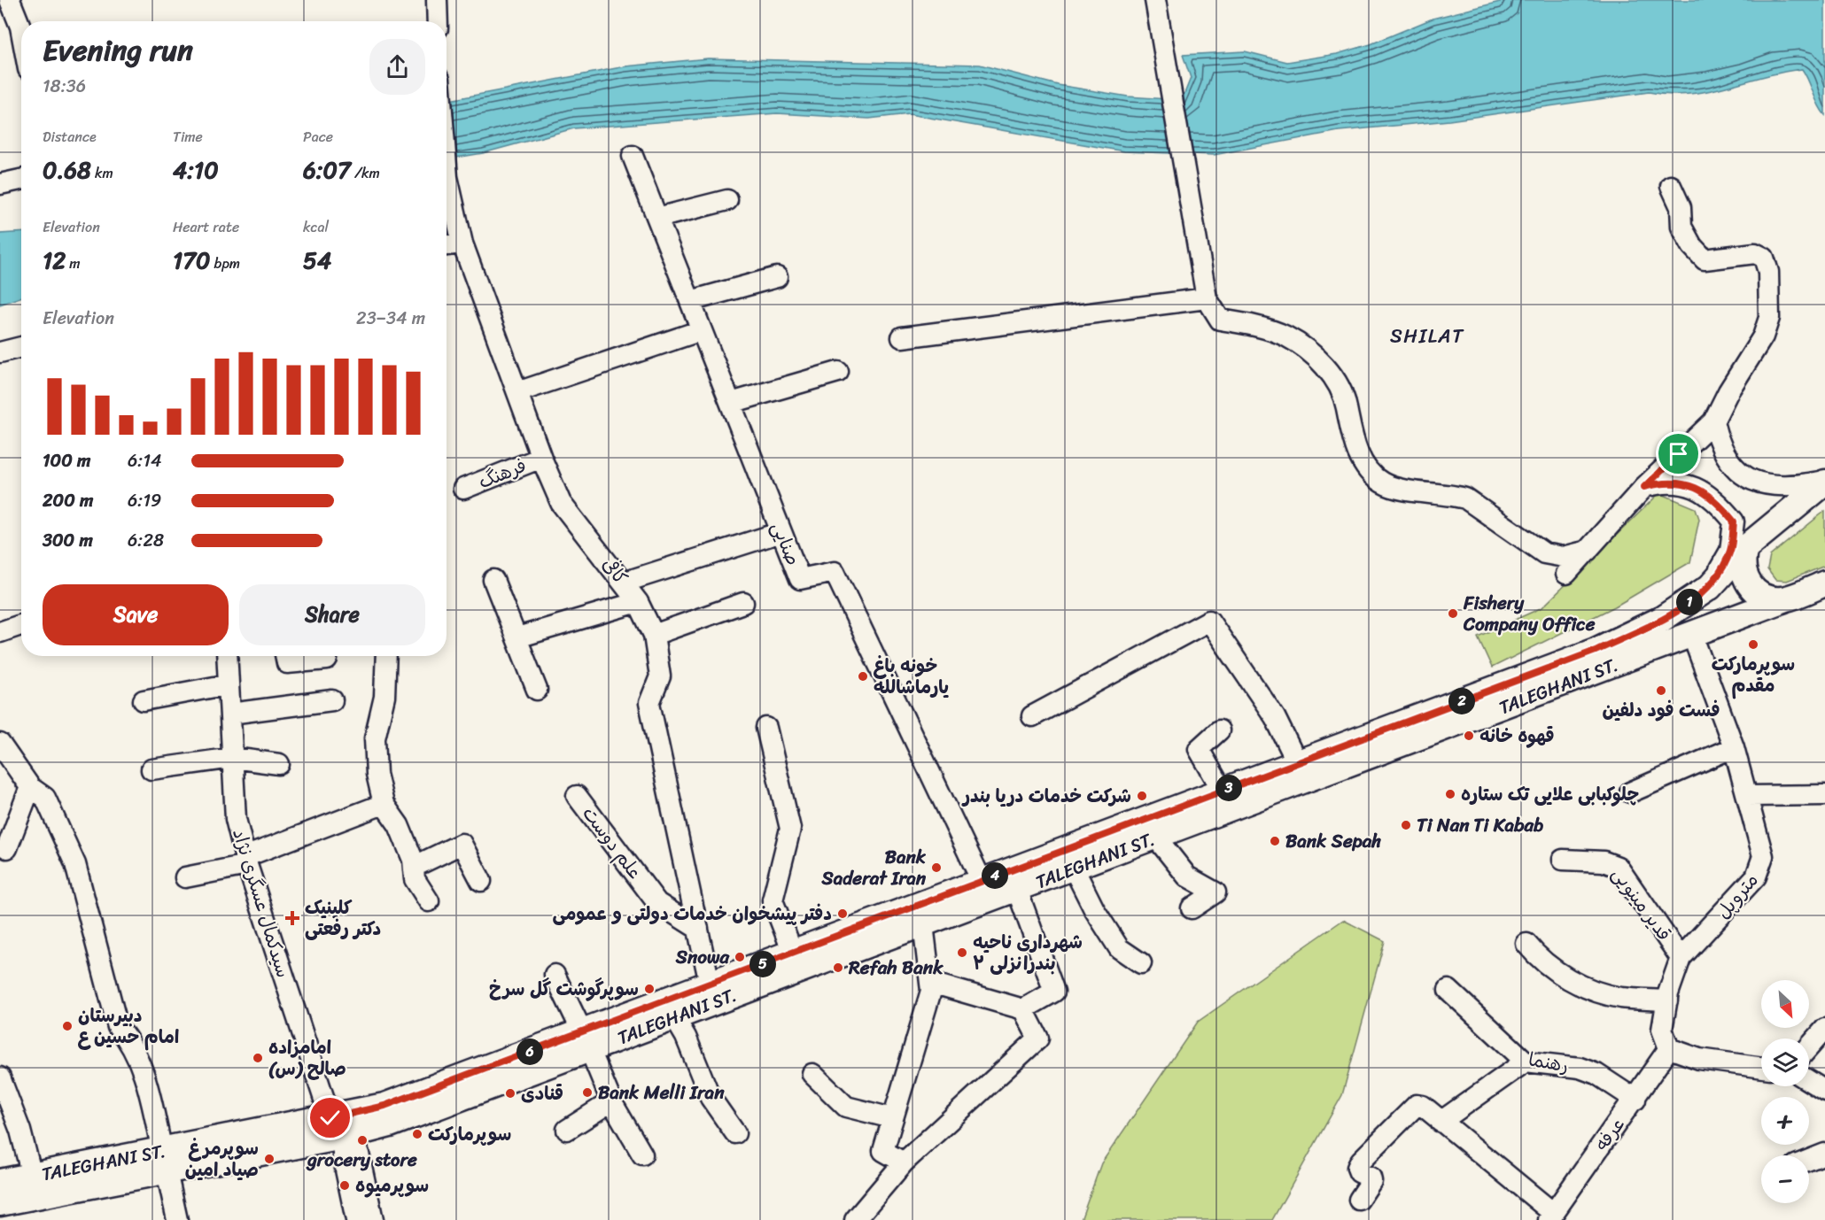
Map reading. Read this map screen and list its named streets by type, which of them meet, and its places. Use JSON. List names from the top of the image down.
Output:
{
  "streets": {
    "main road": ["TALEGHANI ST."],
    "street": [
      "فرهنگ",
      "صنایی",
      "کافی",
      "علم دوست",
      "متروپل",
      "سیدکمال عسگری نژاد",
      "قدیر مینویی",
      "رهنما",
      "عرفه"
    ]
  },
  "crossings": [
    ["فرهنگ", "کافی"],
    ["صنایی", "TALEGHANI ST."],
    ["کافی", "TALEGHANI ST."],
    ["کافی", "علم دوست"],
    ["TALEGHANI ST.", "متروپل"],
    ["TALEGHANI ST.", "سیدکمال عسگری نژاد"],
    ["متروپل", "قدیر مینویی"],
    ["متروپل", "عرفه"],
    ["رهنما", "عرفه"]
  ],
  "districts": ["SHILAT"],
  "places": {
    "other": [
      "Fishery Company Office",
      "سوپرمارکت مقدم",
      "خونه باغ یارماشالله",
      "فست فود دلفین",
      "قهوه خانه",
      "چلوکبابی علایی تک ستاره",
      "شرکت خدمات دریا بندر",
      "Ti Nan Ti Kabab",
      "Bank Sepah",
      "Bank Saderat Iran",
      "دفتر پیشخوان خدمات دولتی و عمومی",
      "شهرداری ناحیه ۲ بندرانزلی",
      "Snowa",
      "Refah Bank",
      "سوپرگوشت گل سرخ",
      "دبیرستان امام حسین ع",
      "امامزاده صالح (س)",
      "Bank Melli Iran",
      "قنادی",
      "سوپرمارکت",
      "grocery store",
      "سوپرمرغ صیاد امین",
      "سوپرمیوه"
    ],
    "health": ["کلینیک دکتر رفعتی"]
  },
  "north": "bottom right",
  "page": {
    "heading": ["Evening run", "18:36"],
    "stats": [
      ["Distance", "0.68 km"],
      ["Time", "4:10"],
      ["Pace", "6:07 /km"],
      ["Elevation", "12 m"],
      ["Heart rate", "170 bpm"],
      ["kcal", "54"]
    ],
    "chart": ["Elevation", "23–34 m"],
    "list": [
      {
        "name": "100 m",
        "note": "6:14"
      },
      {
        "name": "200 m",
        "note": "6:19"
      },
      {
        "name": "300 m",
        "note": "6:28"
      }
    ],
    "buttons": ["Save", "Share"],
    "pins": [
      "1",
      "2",
      "3",
      "4",
      "5",
      "6"
    ],
    "map_buttons": ["+", "−"]
  }
}
